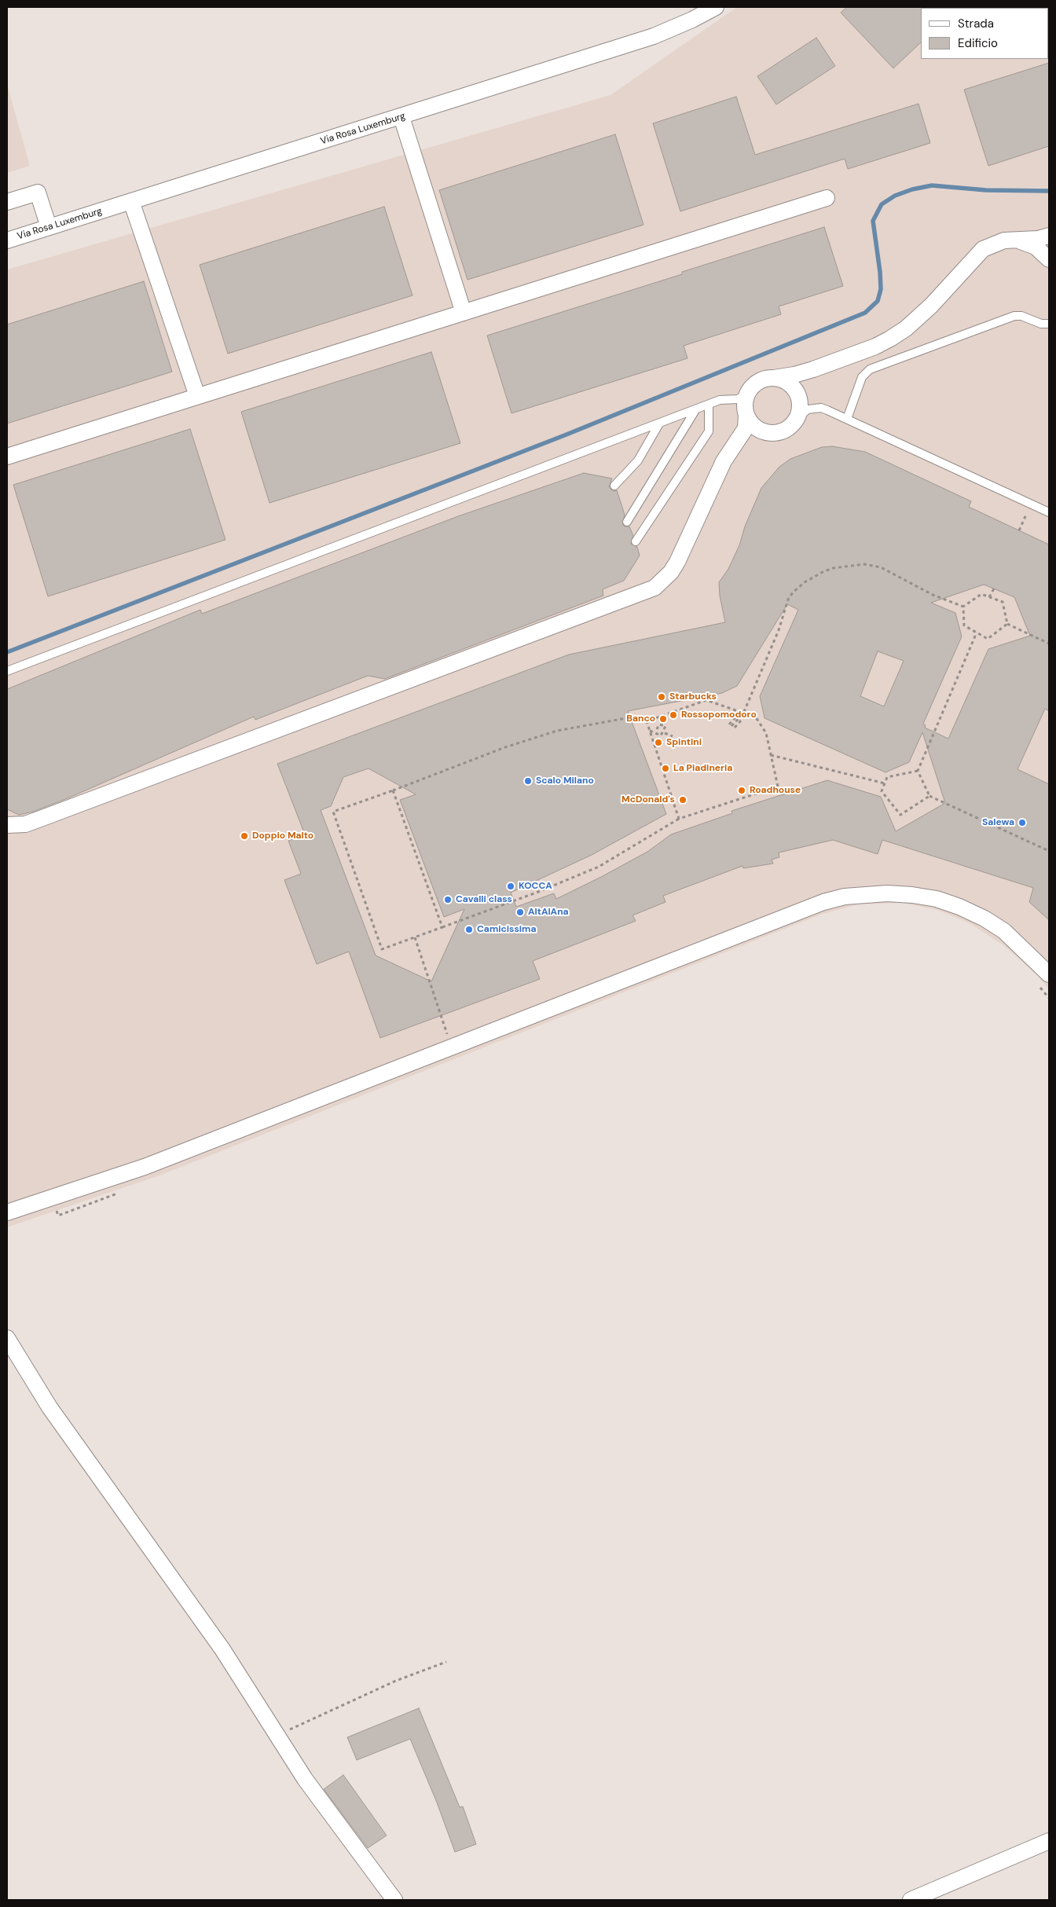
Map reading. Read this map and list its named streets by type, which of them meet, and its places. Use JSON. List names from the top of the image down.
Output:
{
  "streets": {
    "street": ["Via Rosa Luxemburg"]
  },
  "places": [
    "Starbucks",
    "Rossopomodoro",
    "Banco",
    "Spintini",
    "La Piadineria",
    "Scalo Milano",
    "Roadhouse",
    "McDonald's",
    "Salewa",
    "Doppio Malto",
    "KOCCA",
    "Cavalli class",
    "AltAlAna",
    "Camicissima"
  ],
  "legend": ["Strada", "Edificio"]
}
